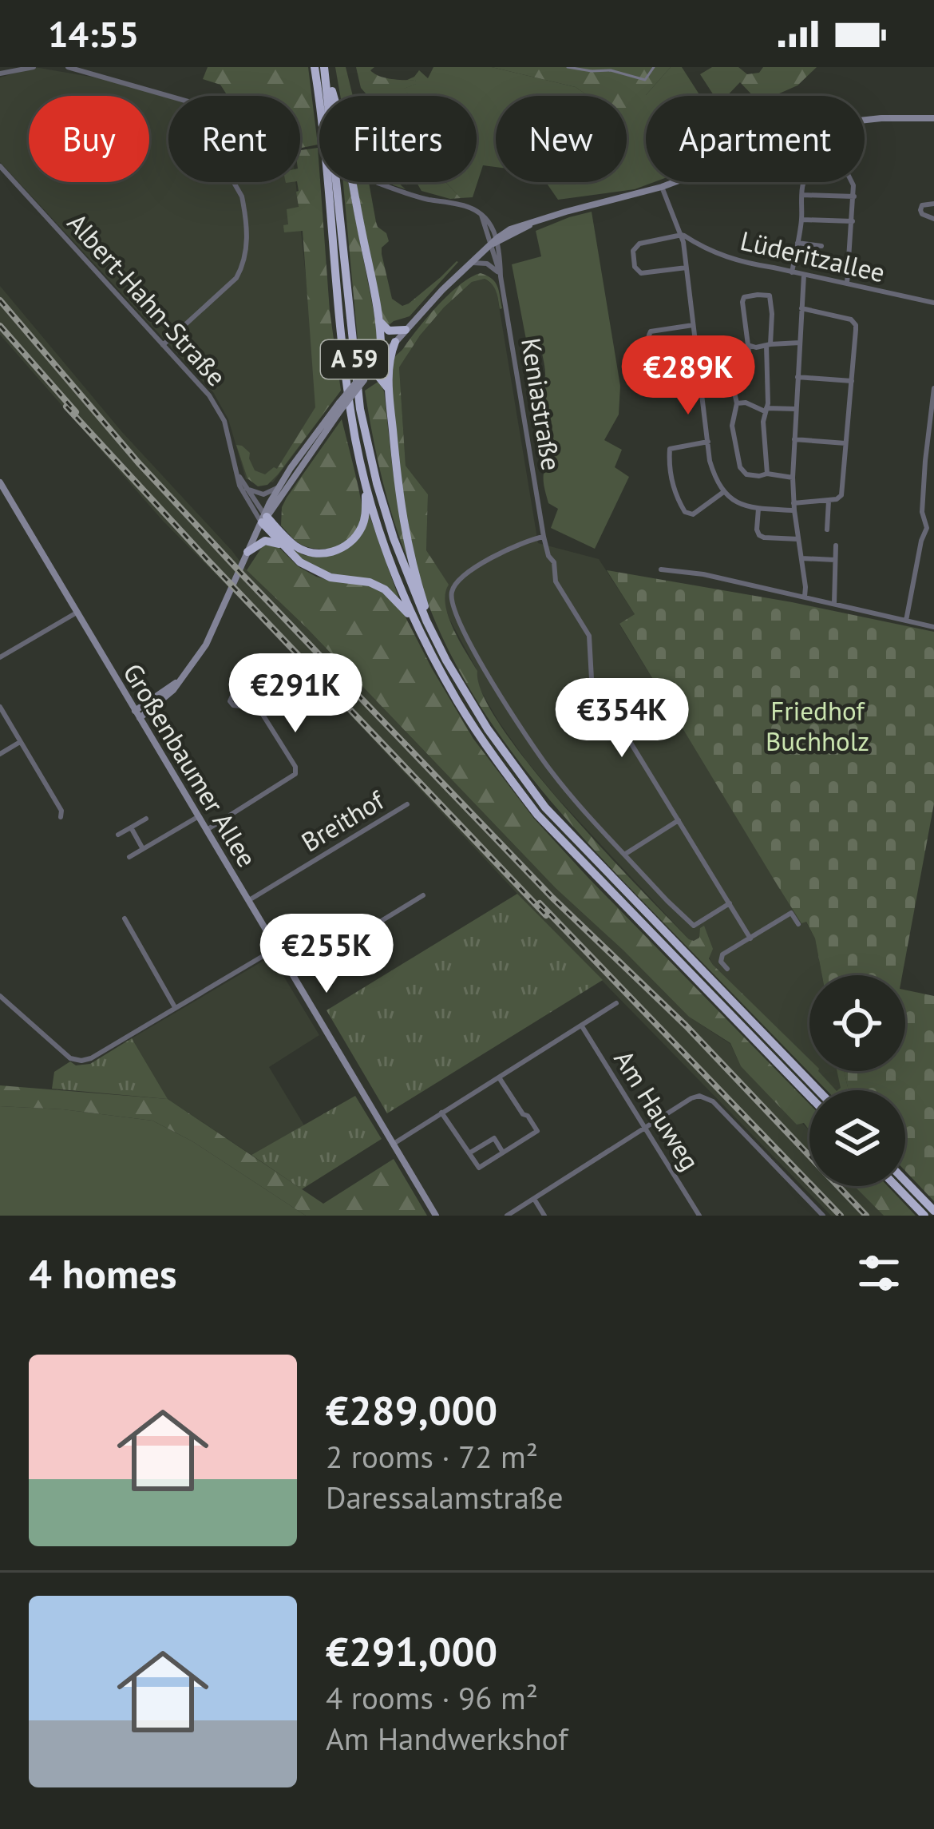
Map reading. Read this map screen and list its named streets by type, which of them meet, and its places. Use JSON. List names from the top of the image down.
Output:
{
  "streets": {
    "highway": ["A 59"],
    "main road": ["Großenbaumer Allee"],
    "street": [
      "Lüderitzallee",
      "Albert-Hahn-Straße",
      "Keniastraße",
      "Breithof",
      "Am Hauweg"
    ]
  },
  "crossings": [
    ["Großenbaumer Allee", "Breithof"]
  ],
  "parks": ["Friedhof Buchholz"],
  "page": {
    "status": "14:55",
    "chip": [
      "Buy",
      "Rent",
      "Filters",
      "New",
      "Apartment"
    ],
    "price": [
      "€289K",
      "€291K",
      "€354K",
      "€255K"
    ],
    "heading": "4 homes",
    "list": [
      {
        "name": "€289,000",
        "note": "2 rooms · 72 m² · Daressalamstraße"
      },
      {
        "name": "€291,000",
        "note": "4 rooms · 96 m² · Am Handwerkshof"
      }
    ]
  }
}
